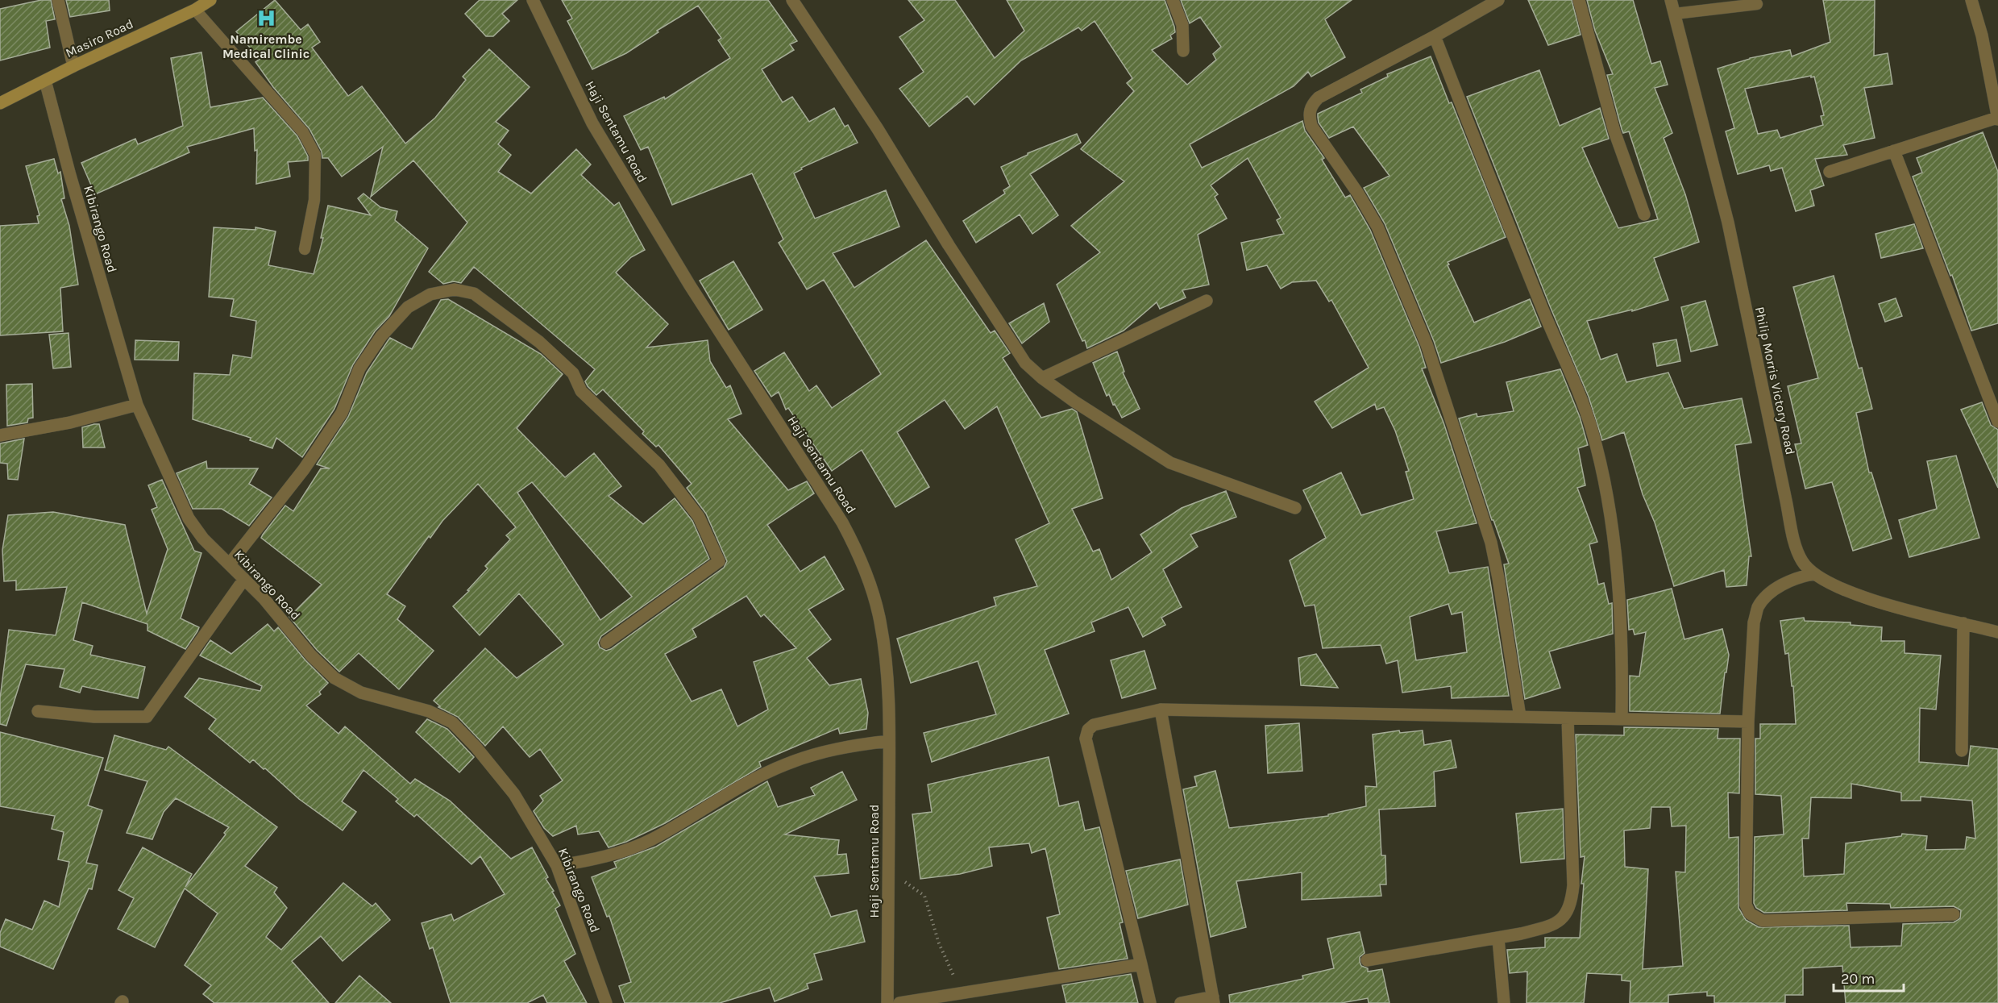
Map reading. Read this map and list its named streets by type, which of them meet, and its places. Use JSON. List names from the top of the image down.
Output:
{
  "streets": {
    "main road": ["Masiro Road"],
    "street": ["Haji Sentamu Road", "Kibirango Road", "Philip Morris Victory Road"]
  },
  "crossings": [
    ["Masiro Road", "Kibirango Road"]
  ],
  "places": {
    "hospital": ["Namirembe Medical Clinic"]
  },
  "scale_bar": "20 m"
}
